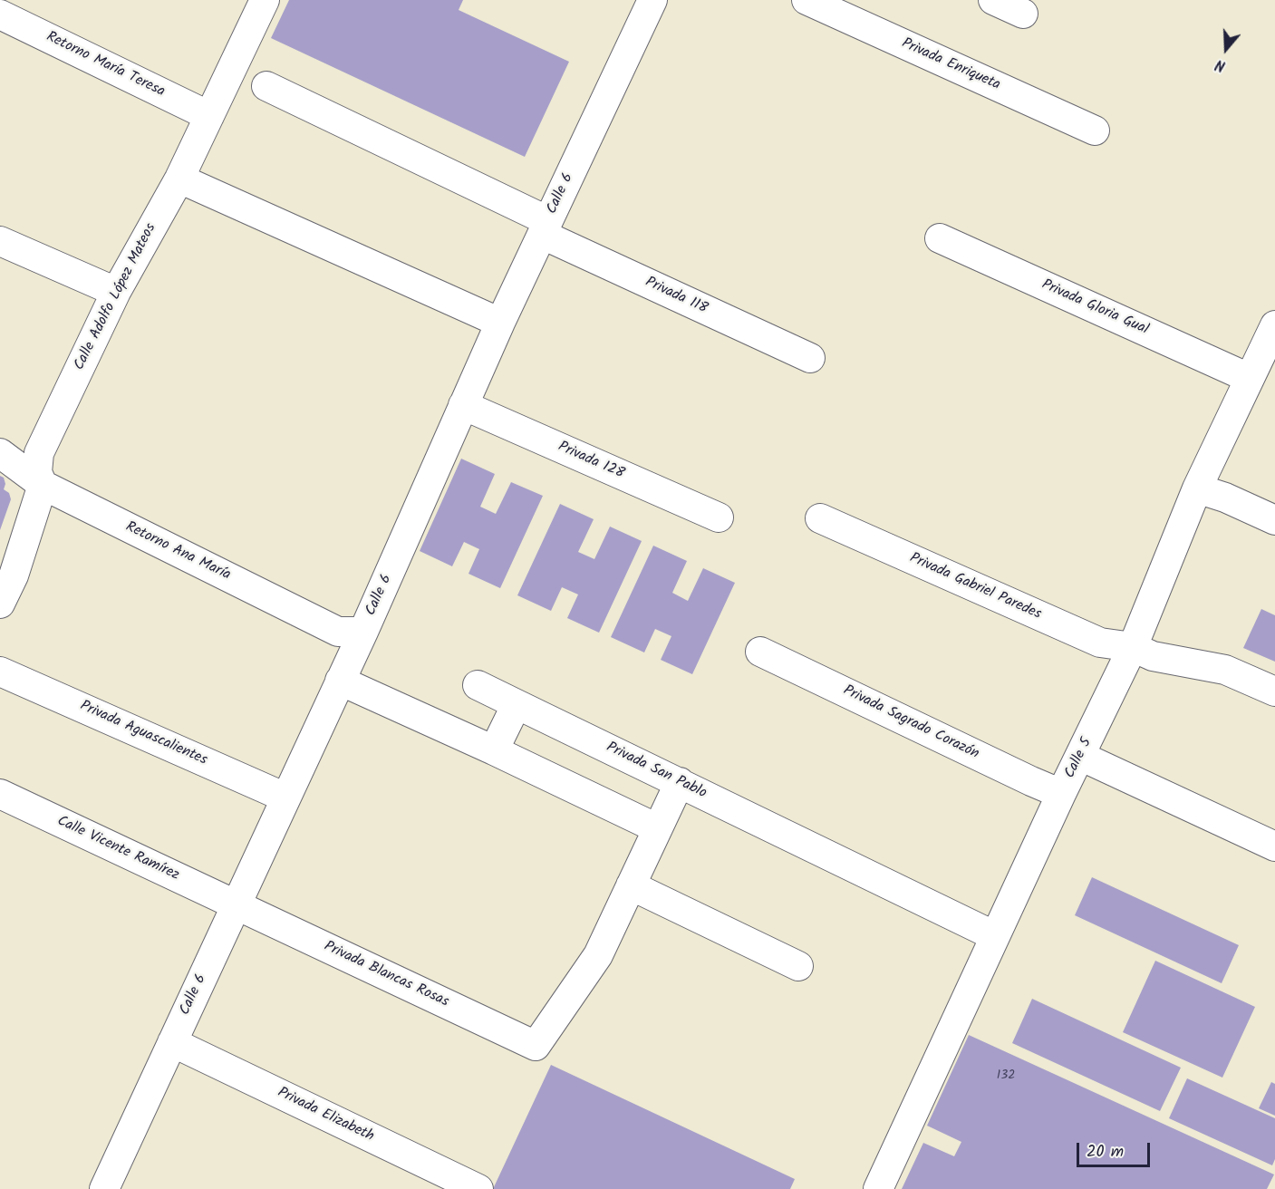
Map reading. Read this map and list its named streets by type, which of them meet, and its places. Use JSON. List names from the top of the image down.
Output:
{
  "streets": {
    "street": [
      "Retorno María Teresa",
      "Privada Enriqueta",
      "Calle 6",
      "Privada 118",
      "Calle Adolfo López Mateos",
      "Privada Gloria Gual",
      "Privada 128",
      "Retorno Ana María",
      "Privada Gabriel Paredes",
      "Privada Sagrado Corazón",
      "Privada Aguascalientes",
      "Calle 5",
      "Privada San Pablo",
      "Calle Vicente Ramírez",
      "Privada Blancas Rosas",
      "Privada Elizabeth"
    ]
  },
  "crossings": [
    ["Retorno María Teresa", "Calle Adolfo López Mateos"],
    ["Calle 6", "Privada 118"],
    ["Calle 6", "Privada 128"],
    ["Calle 6", "Retorno Ana María"],
    ["Calle 6", "Privada Aguascalientes"],
    ["Calle 6", "Calle Vicente Ramírez"],
    ["Calle 6", "Privada Blancas Rosas"],
    ["Calle 6", "Privada Elizabeth"],
    ["Calle Adolfo López Mateos", "Retorno Ana María"],
    ["Privada Gloria Gual", "Calle 5"],
    ["Privada Gabriel Paredes", "Calle 5"],
    ["Privada Sagrado Corazón", "Calle 5"],
    ["Calle 5", "Privada San Pablo"],
    ["Calle Vicente Ramírez", "Privada Blancas Rosas"]
  ],
  "house_numbers": ["132"],
  "scale_bar": "20 m",
  "north": "bottom"
}
